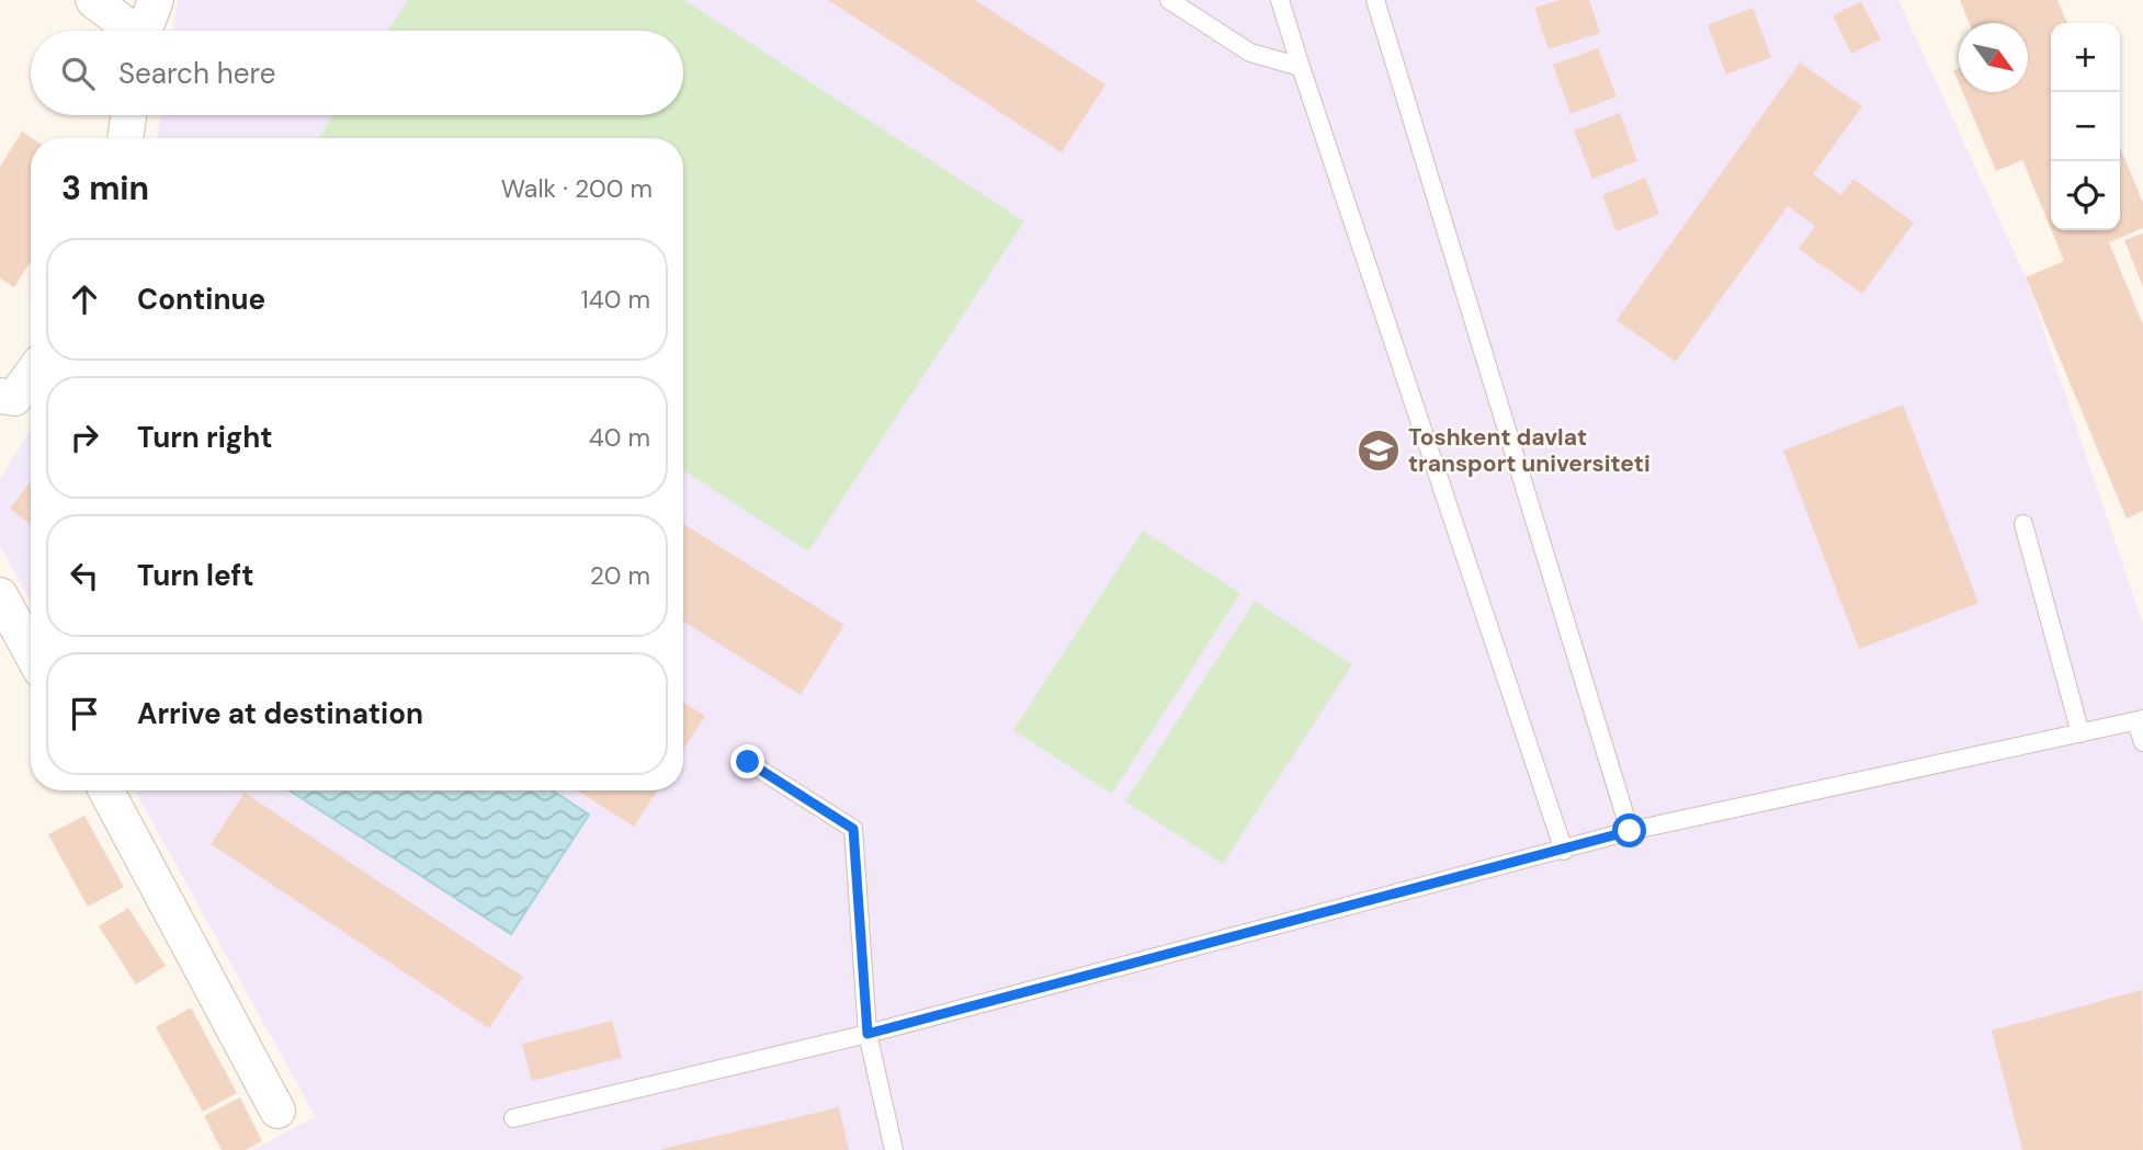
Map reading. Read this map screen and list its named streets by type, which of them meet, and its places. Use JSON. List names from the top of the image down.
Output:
{
  "places": {
    "school or university": ["Toshkent davlat transport universiteti"]
  },
  "north": "bottom right",
  "page": {
    "map_buttons": ["+", "−"],
    "search": "Search here",
    "heading": ["3 min", "Walk · 200 m"],
    "list": [
      ["Continue", "140 m"],
      ["Turn right", "40 m"],
      ["Turn left", "20 m"],
      "Arrive at destination"
    ]
  }
}
